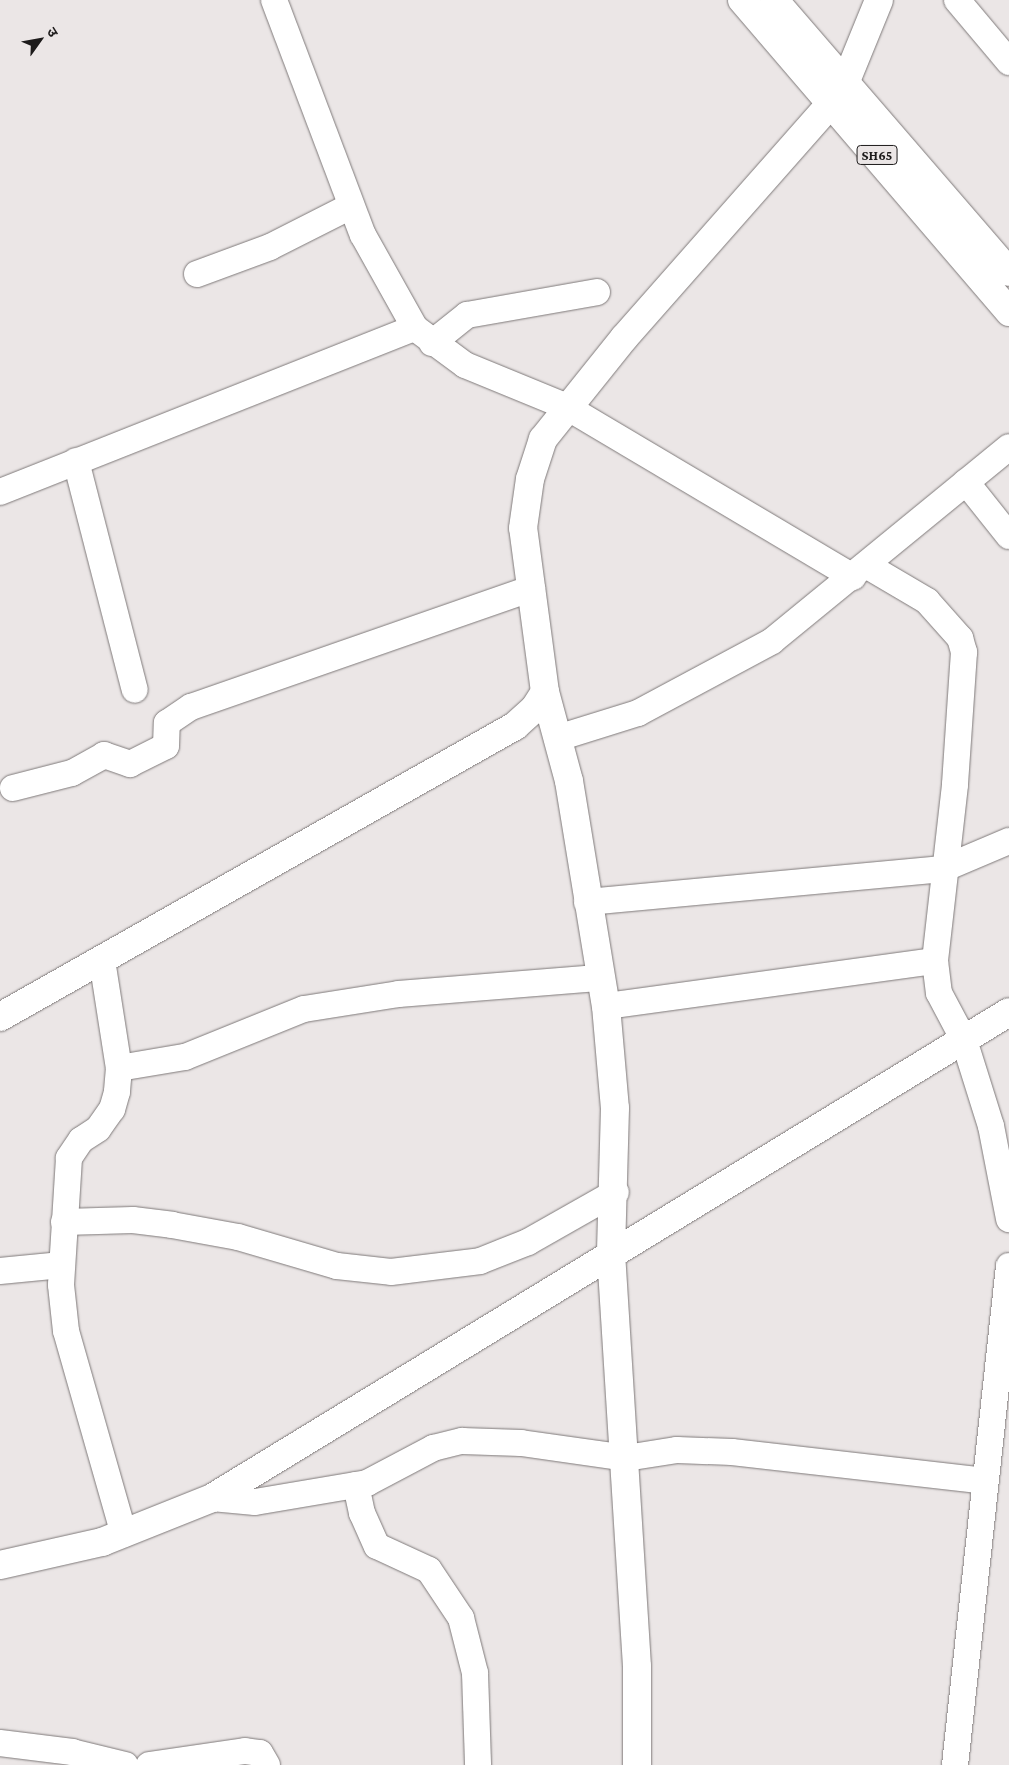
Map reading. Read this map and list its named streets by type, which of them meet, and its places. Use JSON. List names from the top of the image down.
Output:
{
  "streets": {
    "street": ["SH65"]
  },
  "north": "top right"
}
